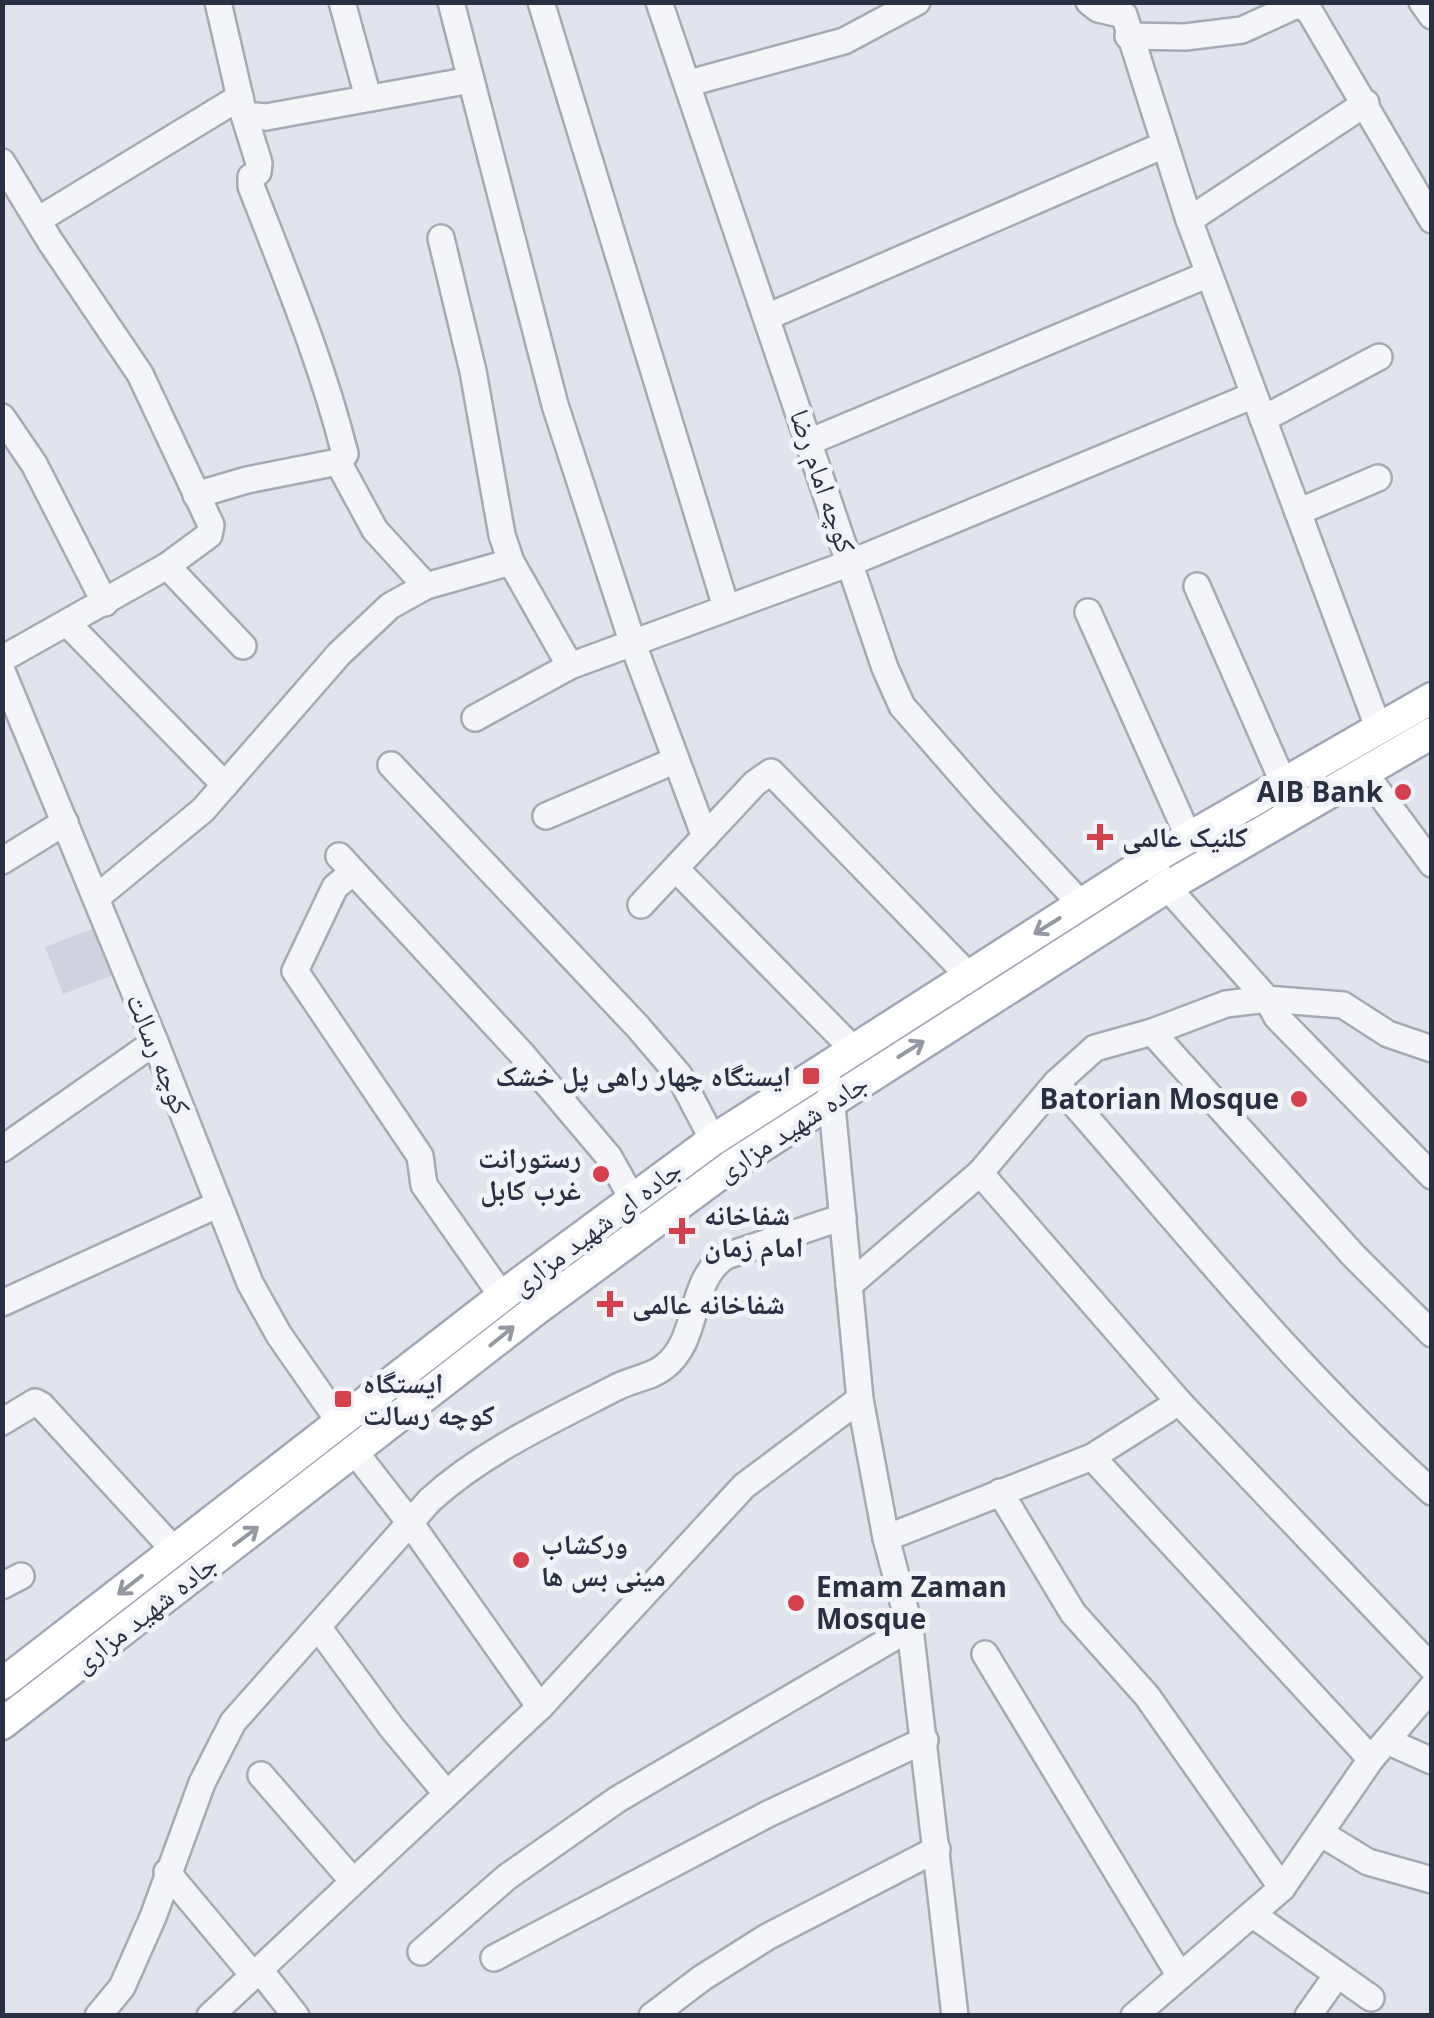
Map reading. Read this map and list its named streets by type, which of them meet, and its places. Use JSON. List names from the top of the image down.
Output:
{
  "streets": {
    "main road": ["جاده شهید مزاری", "جاده ای شهید مزاری"],
    "street": ["کوچه امام رضا", "کوچه رسالت"]
  },
  "crossings": [
    ["کوچه امام رضا", "جاده ای شهید مزاری"],
    ["کوچه رسالت", "جاده ای شهید مزاری"]
  ],
  "one_way": ["جاده شهید مزاری"],
  "places": {
    "other": [
      "AIB Bank",
      "Batorian Mosque",
      "رستورانت غرب کابل",
      "ورکشاب مینی بس ها",
      "Emam Zaman Mosque"
    ],
    "health": ["کلنیک عالمی", "شفاخانه امام زمان", "شفاخانه عالمی"],
    "transit": ["ایستگاه چهار راهی پل خشک", "ایستگاه کوچه رسالت"]
  }
}
